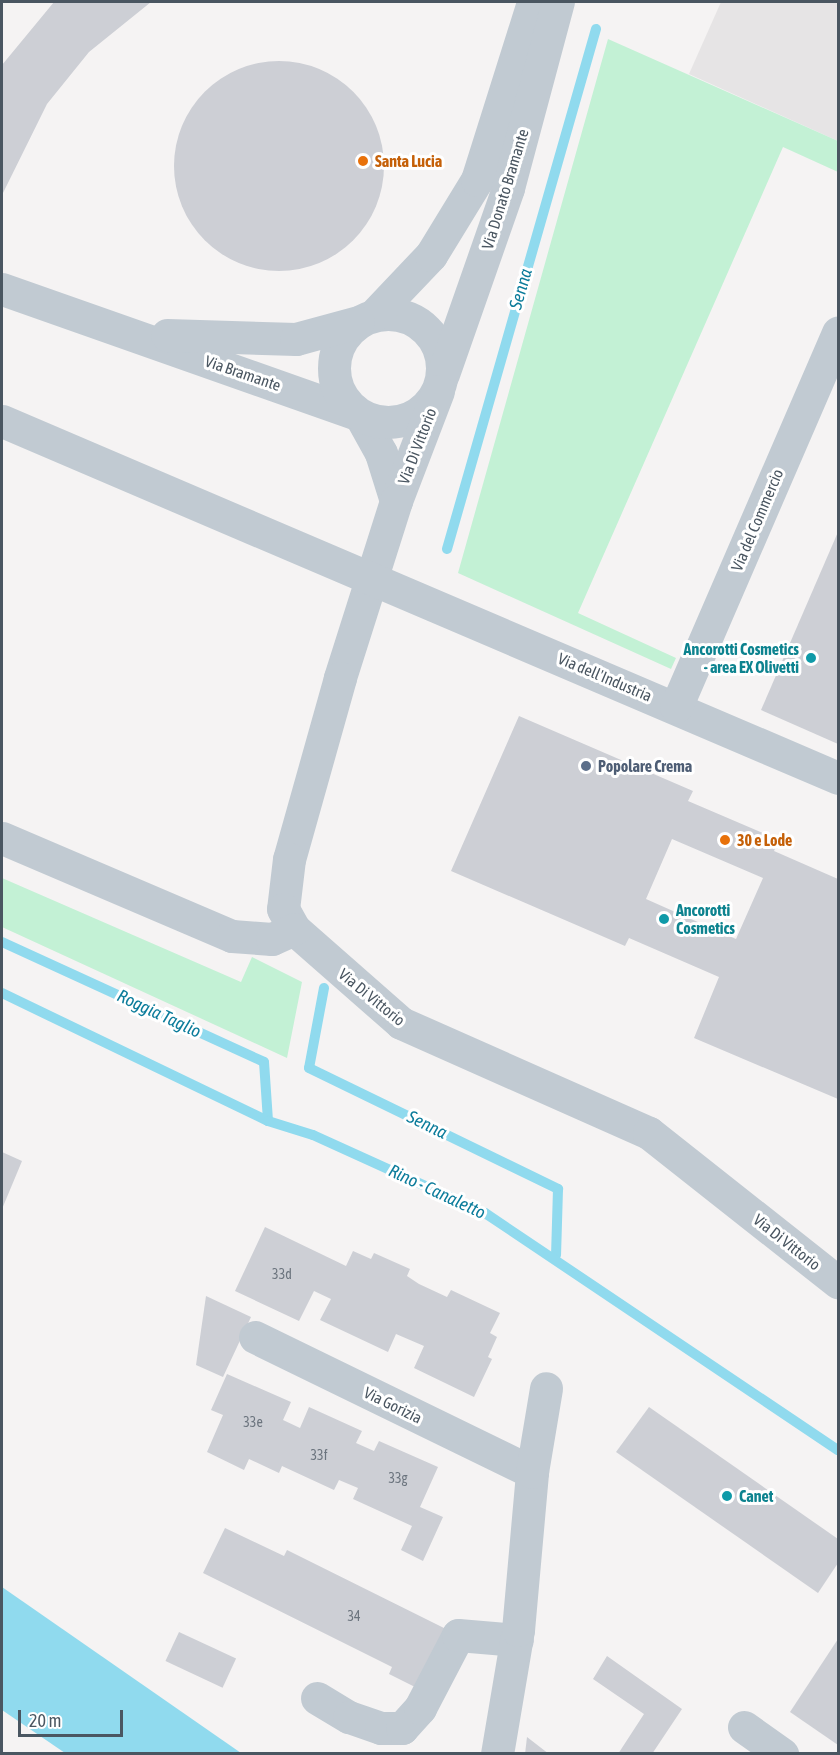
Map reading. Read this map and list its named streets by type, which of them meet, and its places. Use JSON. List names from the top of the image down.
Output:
{
  "streets": {
    "street": [
      "Via Donato Bramante",
      "Via Bramante",
      "Via Di Vittorio",
      "Via del Commercio",
      "Via dell'Industria",
      "Via Gorizia"
    ]
  },
  "crossings": [
    ["Via Donato Bramante", "Via Bramante"],
    ["Via Donato Bramante", "Via Di Vittorio"],
    ["Via Bramante", "Via Di Vittorio"],
    ["Via Di Vittorio", "Via dell'Industria"],
    ["Via del Commercio", "Via dell'Industria"]
  ],
  "water": ["Senna", "Roggia Taglio", "Rino - Canaletto"],
  "places": [
    "Santa Lucia",
    "Ancorotti Cosmetics - area EX Olivetti",
    "Popolare Crema",
    "30 e Lode",
    "Ancorotti Cosmetics",
    "Canet"
  ],
  "house_numbers": [
    "33d",
    "33e",
    "33f",
    "33g",
    "34"
  ],
  "scale_bar": "20 m"
}
